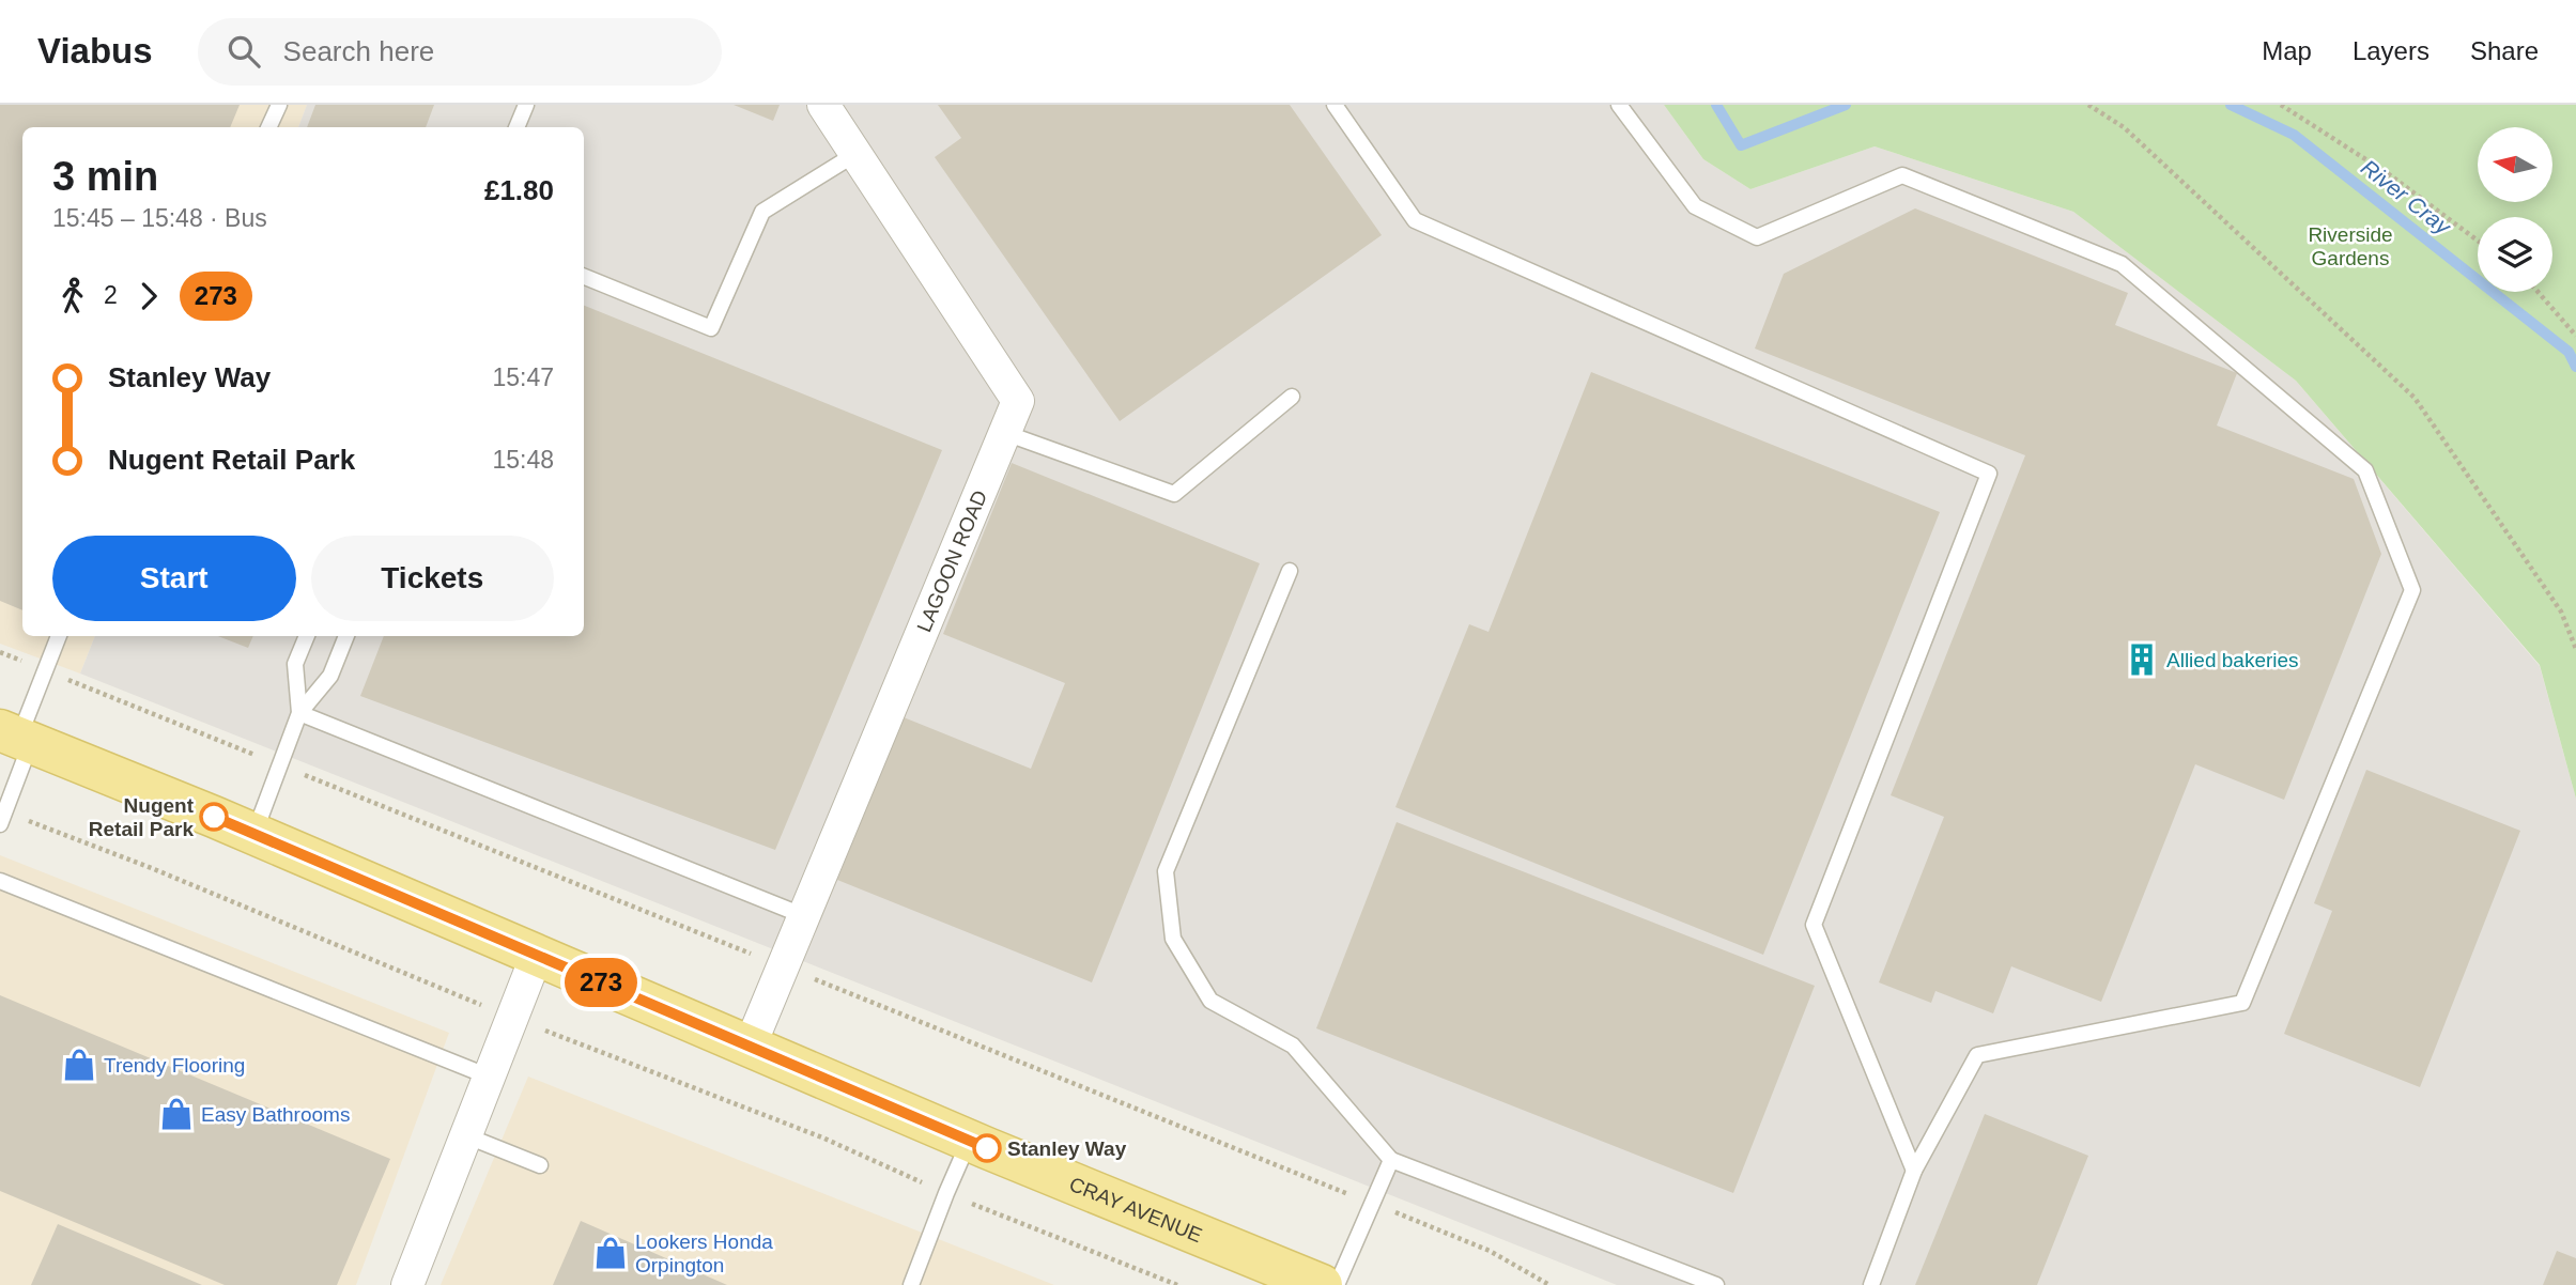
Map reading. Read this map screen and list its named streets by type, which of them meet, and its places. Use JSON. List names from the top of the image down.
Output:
{
  "streets": {
    "main road": ["CRAY AVENUE"],
    "street": ["LAGOON ROAD"]
  },
  "crossings": [
    ["LAGOON ROAD", "CRAY AVENUE"]
  ],
  "water": ["River Cray"],
  "parks": ["Riverside Gardens"],
  "places": {
    "building": ["Allied bakeries"],
    "other": ["Nugent Retail Park", "Stanley Way"],
    "shop": ["Trendy Flooring", "Easy Bathrooms", "Lookers Honda Orpington"]
  },
  "lines": ["bus line 273"],
  "north": "left",
  "page": {
    "header": "Viabus",
    "search": "Search here",
    "nav": ["Map", "Layers", "Share"],
    "on_map": "273",
    "heading": ["3 min", "15:45 – 15:48 · Bus", "£1.80"],
    "legs": ["2", "273"],
    "list": [
      {
        "name": "Stanley Way",
        "value": "15:47"
      },
      {
        "name": "Nugent Retail Park",
        "value": "15:48"
      }
    ],
    "buttons": ["Start", "Tickets"]
  }
}
